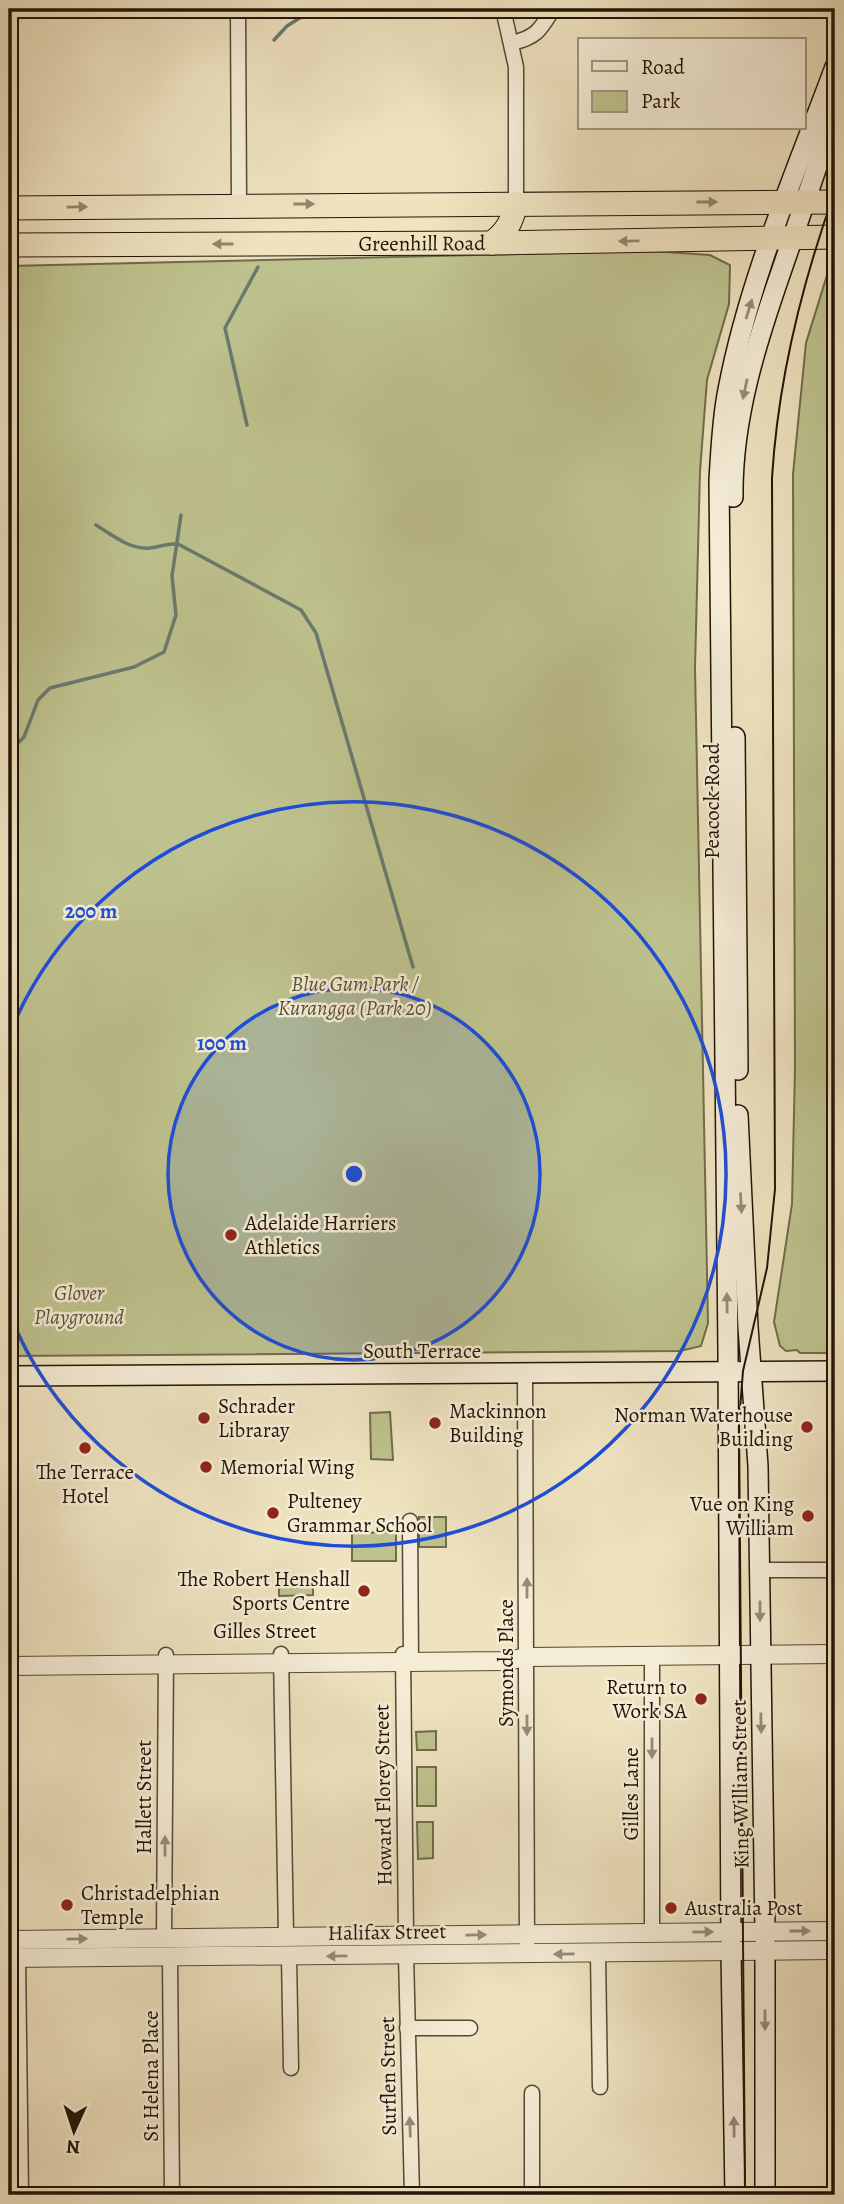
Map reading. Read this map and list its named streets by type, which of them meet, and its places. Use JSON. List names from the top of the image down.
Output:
{
  "streets": {
    "highway": ["Greenhill Road"],
    "main road": ["Peacock Road", "South Terrace", "King William Street"],
    "street": [
      "Gilles Street",
      "Symonds Place",
      "Gilles Lane",
      "Howard Florey Street",
      "Hallett Street",
      "Halifax Street",
      "St Helena Place",
      "Surflen Street"
    ]
  },
  "crossings": [
    ["Greenhill Road", "Peacock Road"],
    ["Peacock Road", "South Terrace"],
    ["Peacock Road", "King William Street"],
    ["South Terrace", "Symonds Place"],
    ["South Terrace", "King William Street"],
    ["Gilles Street", "Symonds Place"],
    ["Gilles Street", "King William Street"],
    ["Gilles Street", "Gilles Lane"],
    ["Gilles Street", "Howard Florey Street"],
    ["Gilles Street", "Hallett Street"],
    ["Symonds Place", "Halifax Street"],
    ["King William Street", "Halifax Street"],
    ["Gilles Lane", "Halifax Street"],
    ["Howard Florey Street", "Halifax Street"],
    ["Hallett Street", "Halifax Street"],
    ["Halifax Street", "St Helena Place"],
    ["Halifax Street", "Surflen Street"]
  ],
  "one_way": ["Gilles Lane"],
  "parks": ["Blue Gum Park / Kurangga (Park 20)", "Glover Playground"],
  "places": [
    "Adelaide Harriers Athletics",
    "Schrader Libraray",
    "Mackinnon Building",
    "Norman Waterhouse Building",
    "The Terrace Hotel",
    "Memorial Wing",
    "Pulteney Grammar School",
    "Vue on King William",
    "The Robert Henshall Sports Centre",
    "Return to Work SA",
    "Christadelphian Temple",
    "Australia Post"
  ],
  "legend": ["Road", "Park"],
  "north": "bottom",
  "rings": ["200 m", "100 m"]
}
